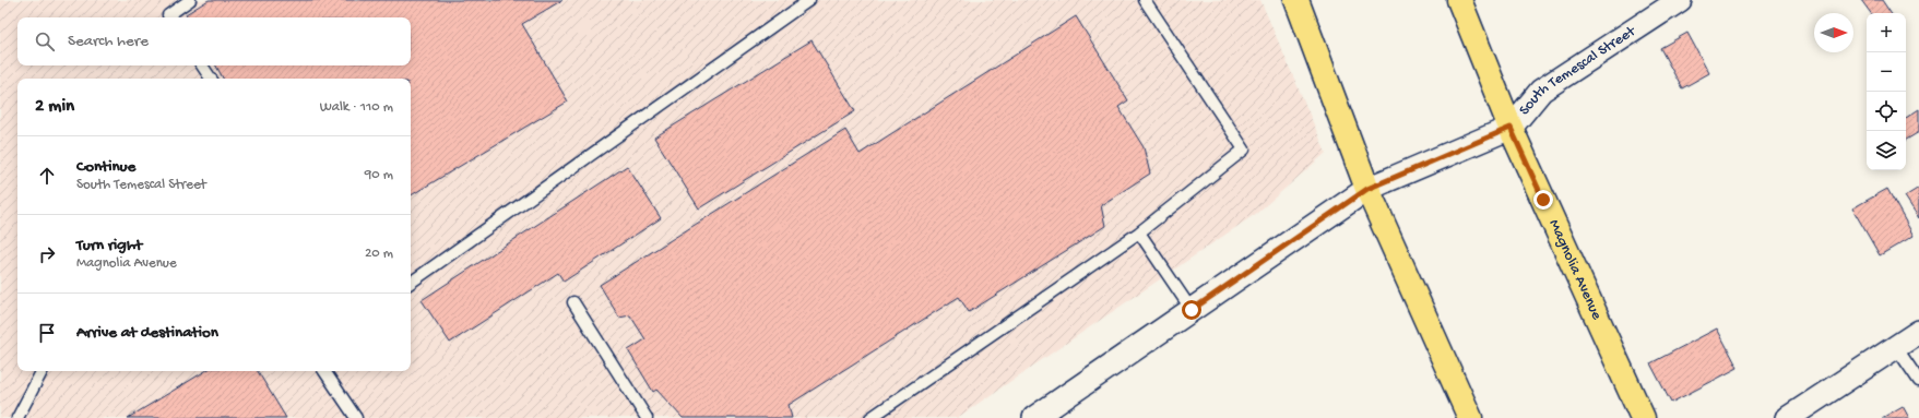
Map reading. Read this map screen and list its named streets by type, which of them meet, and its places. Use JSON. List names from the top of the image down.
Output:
{
  "streets": {
    "main road": ["Magnolia Avenue"],
    "street": ["South Temescal Street"]
  },
  "crossings": [
    ["South Temescal Street", "Magnolia Avenue"]
  ],
  "north": "right",
  "page": {
    "map_buttons": ["+", "−"],
    "search": "Search here",
    "heading": ["2 min", "Walk · 110 m"],
    "list": [
      ["Continue", "South Temescal Street", "90 m"],
      ["Turn right", "Magnolia Avenue", "20 m"],
      "Arrive at destination"
    ]
  }
}
